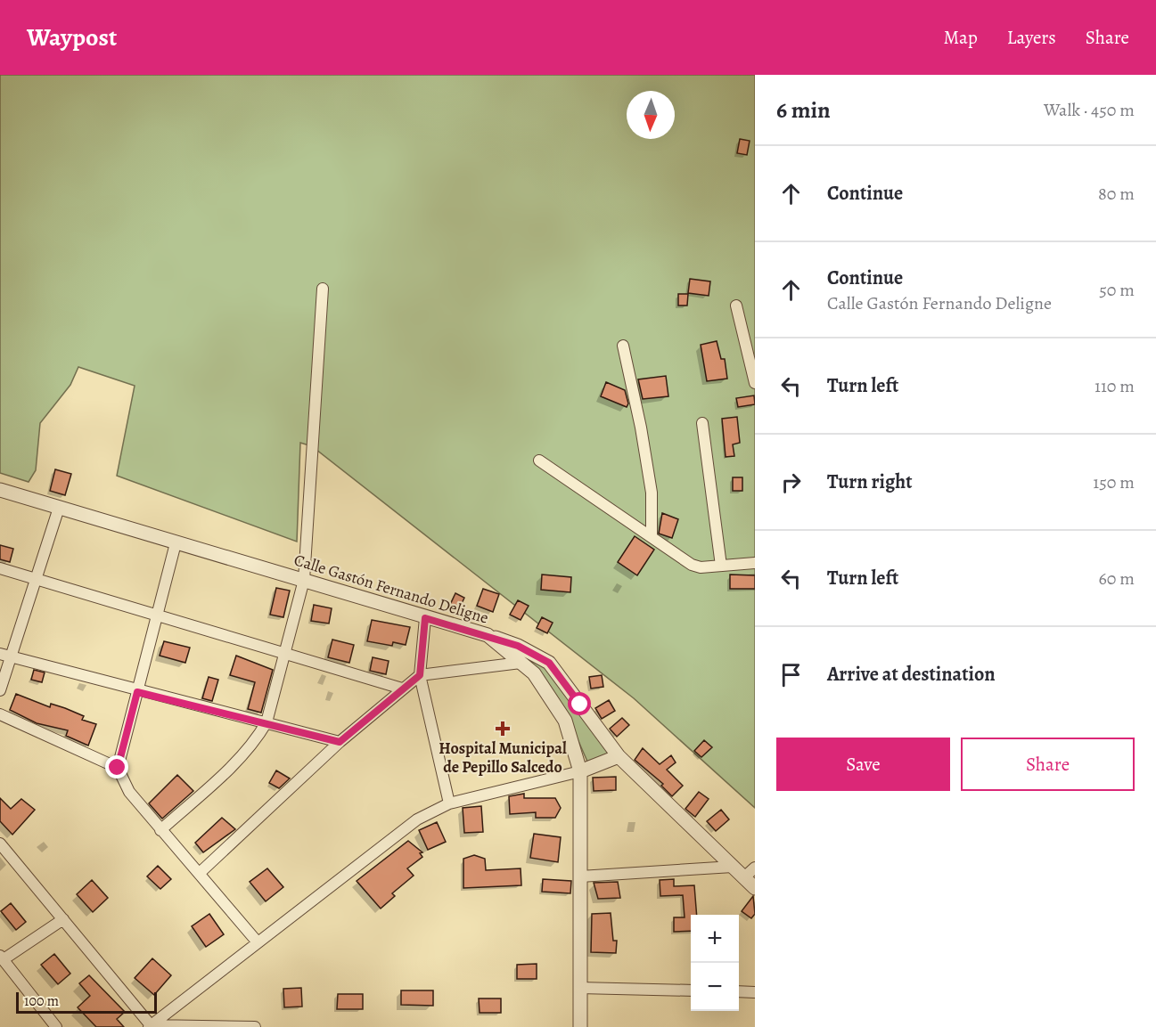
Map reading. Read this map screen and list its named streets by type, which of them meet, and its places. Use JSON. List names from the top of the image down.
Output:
{
  "streets": {
    "street": ["Calle Gastón Fernando Deligne"]
  },
  "places": {
    "health": ["Hospital Municipal de Pepillo Salcedo"]
  },
  "scale_bar": "100 m",
  "north": "bottom",
  "page": {
    "header": "Waypost",
    "nav": ["Map", "Layers", "Share"],
    "heading": ["6 min", "Walk · 450 m"],
    "list": [
      ["Continue", "80 m"],
      ["Continue", "Calle Gastón Fernando Deligne", "50 m"],
      ["Turn left", "110 m"],
      ["Turn right", "150 m"],
      ["Turn left", "60 m"],
      "Arrive at destination"
    ],
    "buttons": ["Save", "Share"],
    "map_buttons": ["+", "−"],
    "scale": "100 m"
  }
}
